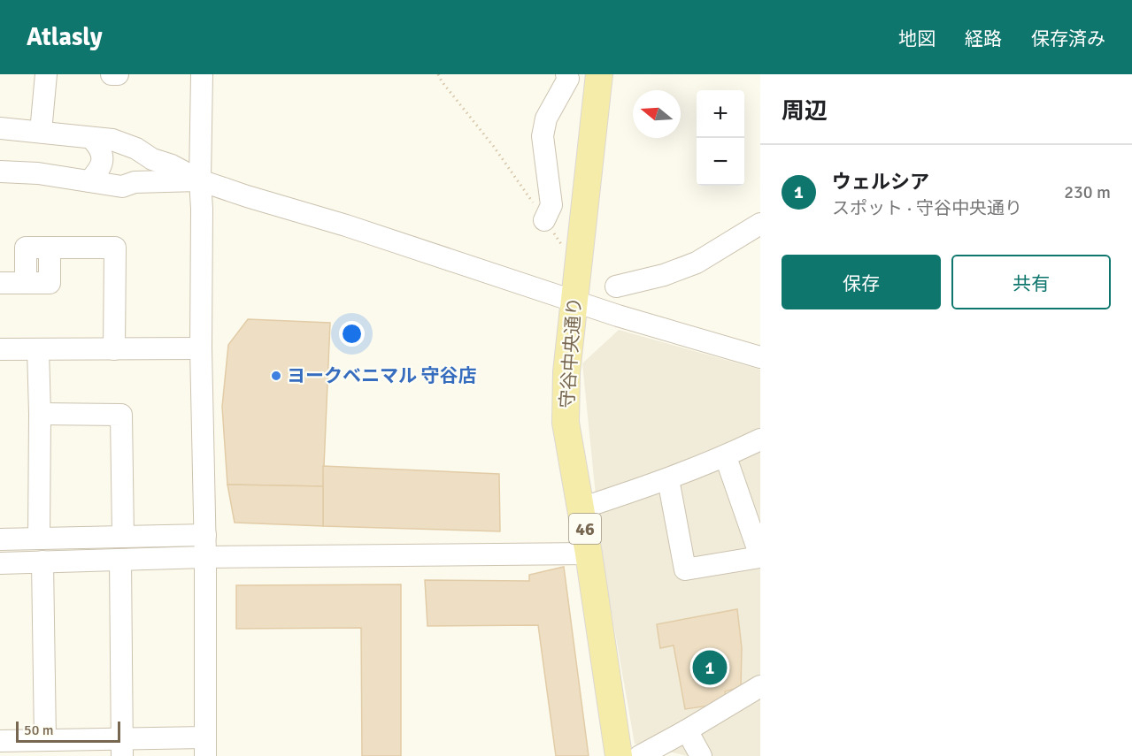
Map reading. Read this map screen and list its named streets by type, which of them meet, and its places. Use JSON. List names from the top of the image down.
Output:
{
  "streets": {
    "main road": ["守谷中央通り", "46"]
  },
  "places": ["ヨークベニマル 守谷店"],
  "scale_bar": "50 m",
  "north": "left",
  "page": {
    "header": "Atlasly",
    "nav": ["地図", "経路", "保存済み"],
    "heading": "周辺",
    "map_buttons": ["+", "−"],
    "list": [
      {
        "mark": "1",
        "name": "ウェルシア",
        "note": "スポット · 守谷中央通り",
        "value": "230 m"
      }
    ],
    "buttons": ["保存", "共有"],
    "pins": "1",
    "scale": "50 m"
  }
}
